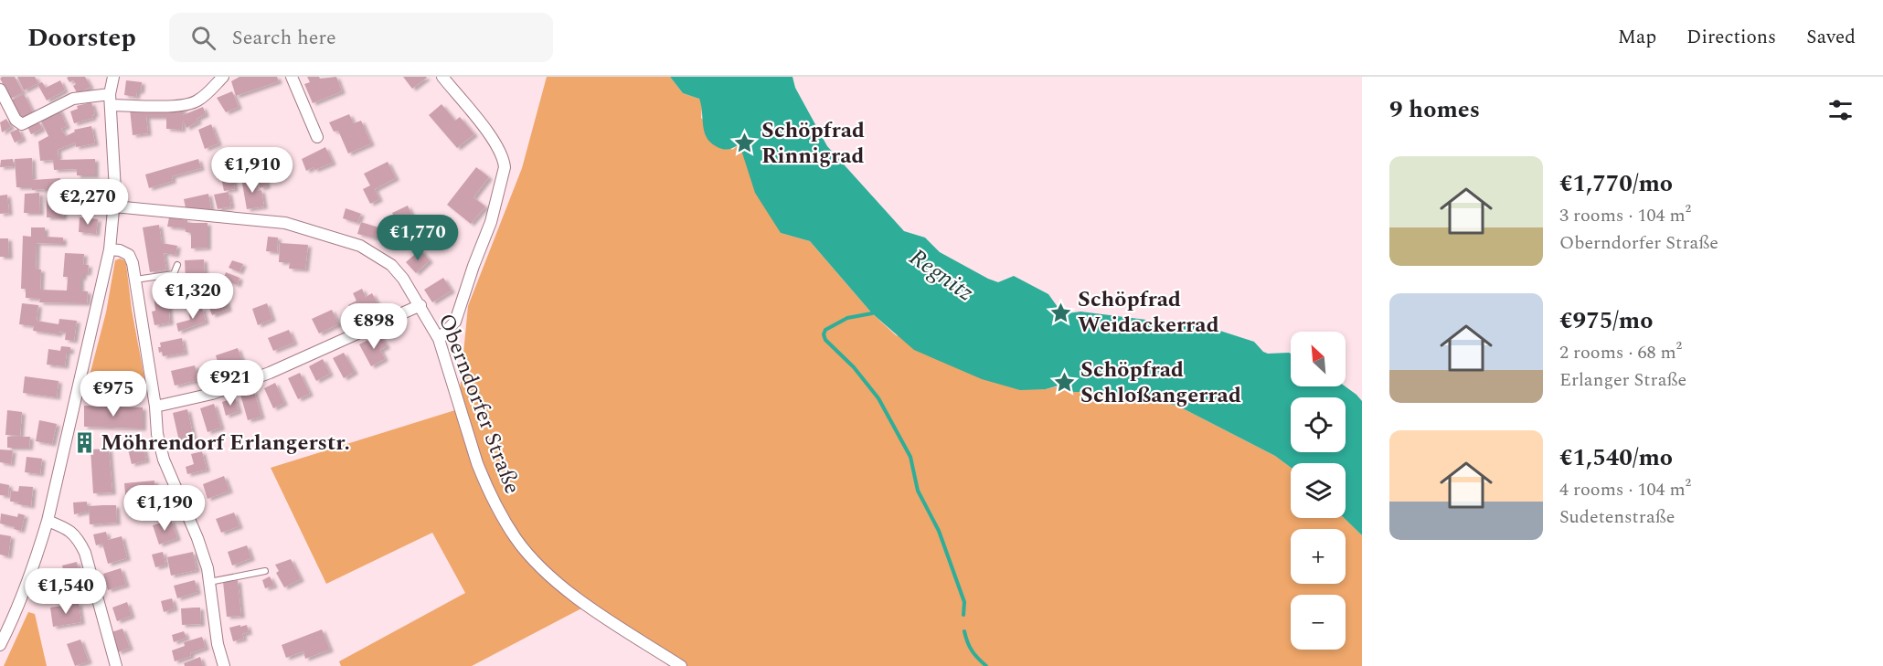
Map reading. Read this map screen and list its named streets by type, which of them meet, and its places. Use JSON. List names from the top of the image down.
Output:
{
  "streets": {
    "street": ["Oberndorfer Straße"]
  },
  "water": ["Regnitz"],
  "places": {
    "place": ["Schöpfrad Rinnigrad", "Schöpfrad Weidackerrad", "Schöpfrad Schloßangerrad"],
    "building": ["Möhrendorf Erlangerstr."]
  },
  "north": "top left",
  "page": {
    "header": "Doorstep",
    "search": "Search here",
    "nav": ["Map", "Directions", "Saved"],
    "heading": "9 homes",
    "list": [
      {
        "name": "€1,770/mo",
        "note": "3 rooms · 104 m² · Oberndorfer Straße"
      },
      {
        "name": "€975/mo",
        "note": "2 rooms · 68 m² · Erlanger Straße"
      },
      {
        "name": "€1,540/mo",
        "note": "4 rooms · 104 m² · Sudetenstraße"
      }
    ],
    "price": [
      "€1,910",
      "€2,270",
      "€1,770",
      "€1,320",
      "€898",
      "€921",
      "€975",
      "€1,190",
      "€1,540"
    ],
    "map_buttons": ["+", "−"]
  }
}
